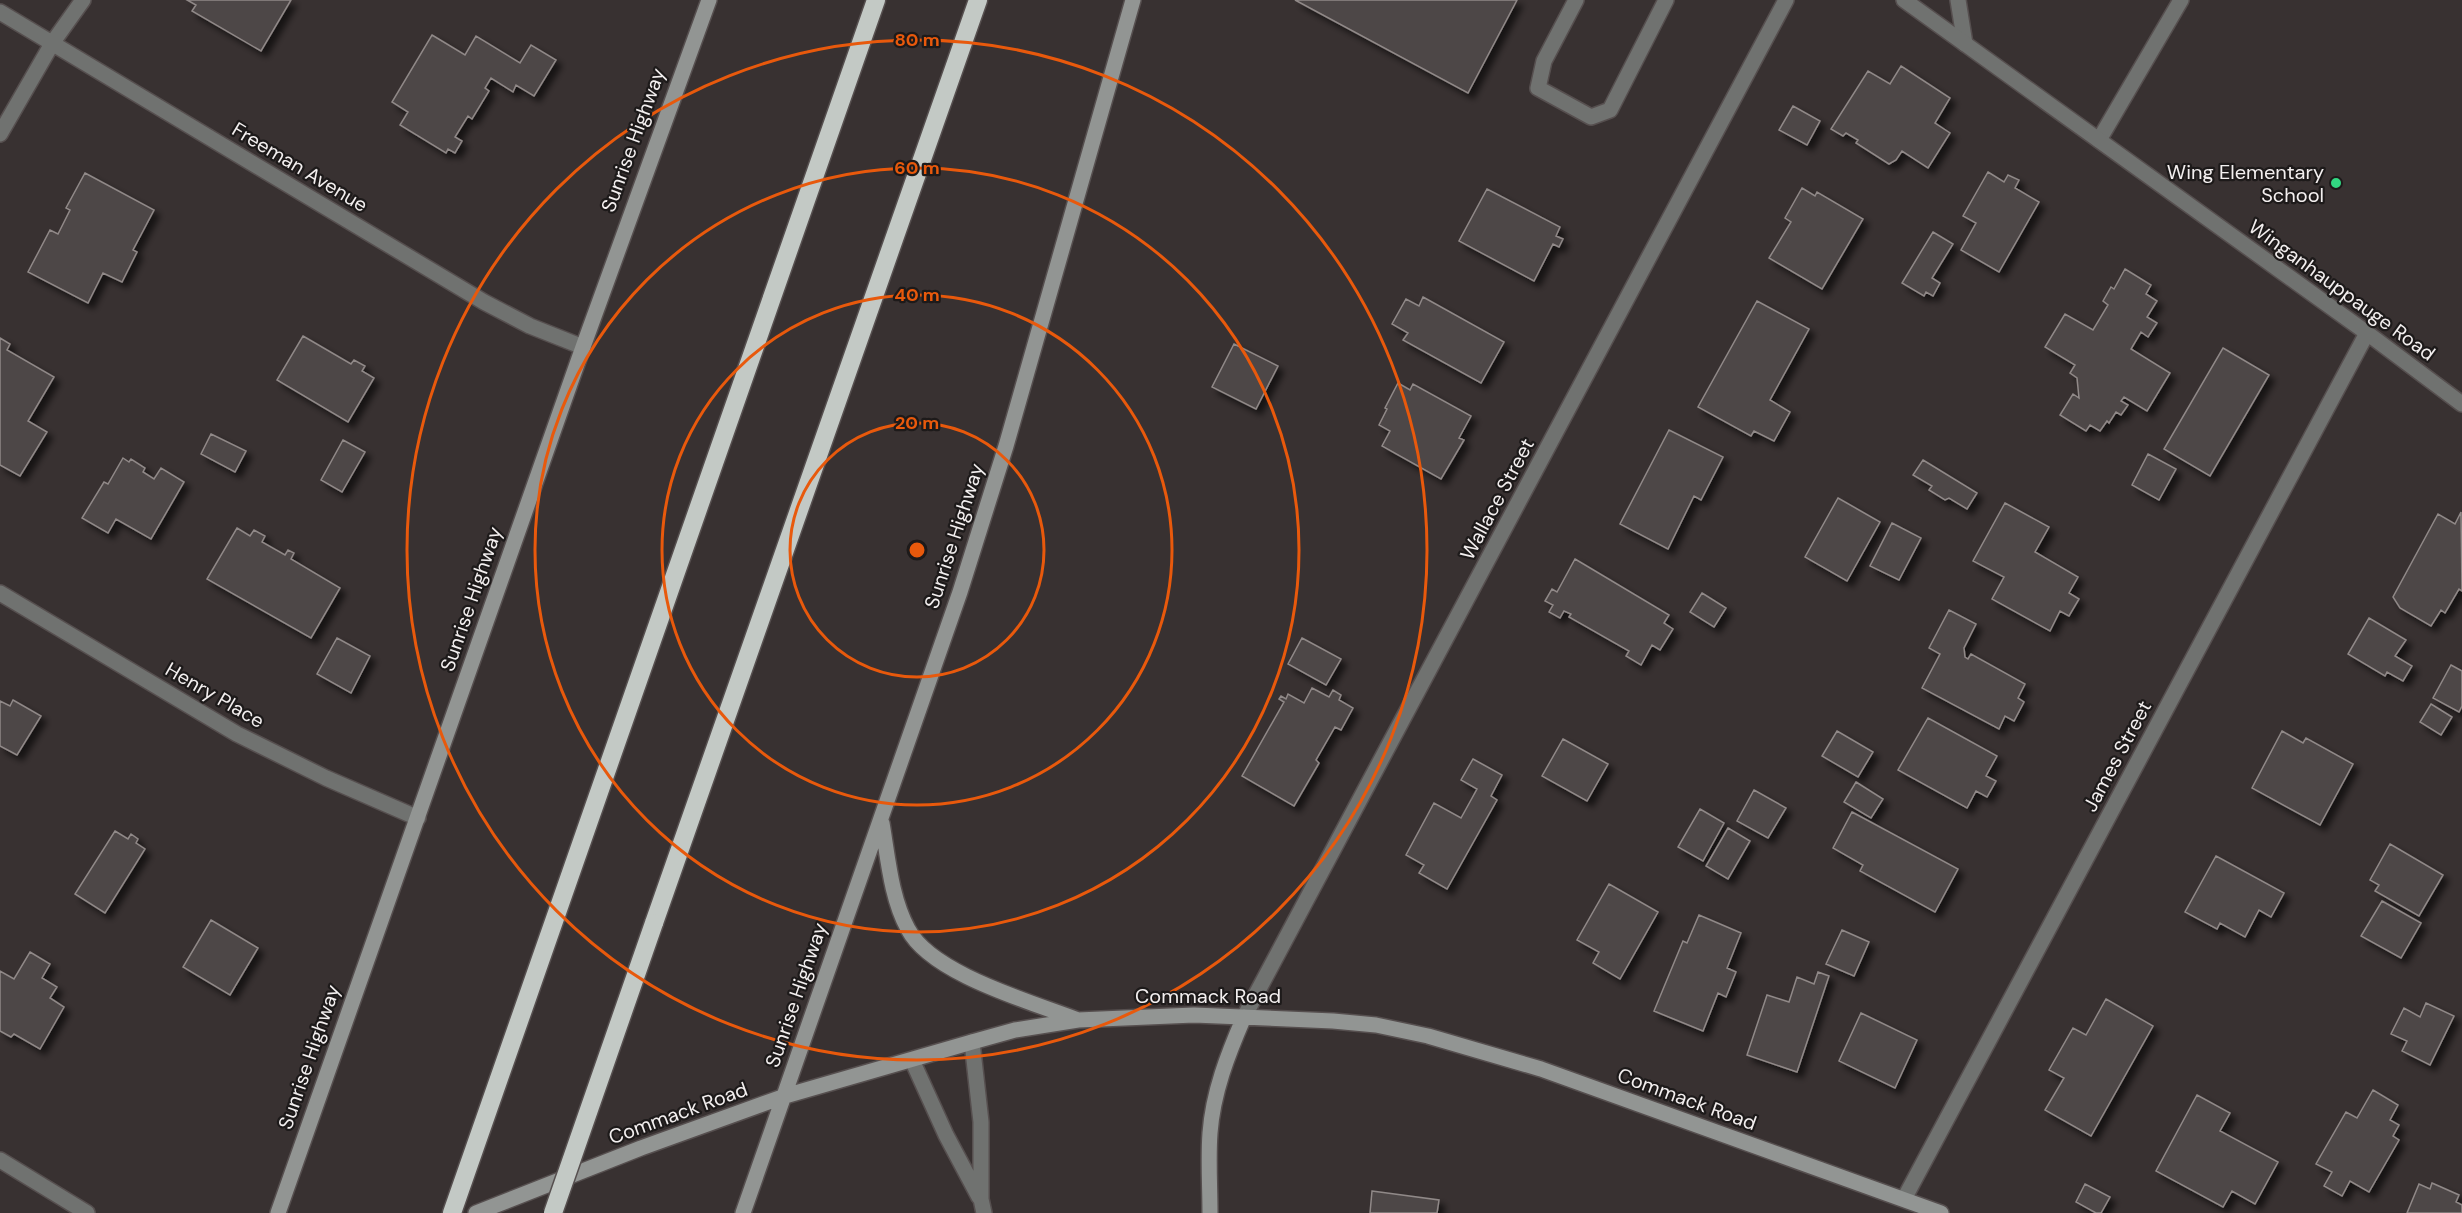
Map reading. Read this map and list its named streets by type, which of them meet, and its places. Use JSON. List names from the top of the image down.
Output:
{
  "streets": {
    "main road": ["Sunrise Highway", "Commack Road"],
    "street": [
      "Freeman Avenue",
      "Winganhauppauge Road",
      "Wallace Street",
      "Henry Place",
      "James Street"
    ]
  },
  "crossings": [
    ["Sunrise Highway", "Freeman Avenue"],
    ["Sunrise Highway", "Henry Place"],
    ["Sunrise Highway", "Commack Road"],
    ["Winganhauppauge Road", "James Street"],
    ["Wallace Street", "Commack Road"],
    ["James Street", "Commack Road"]
  ],
  "places": ["Wing Elementary School"],
  "rings": [
    "80 m",
    "60 m",
    "40 m",
    "20 m"
  ]
}
